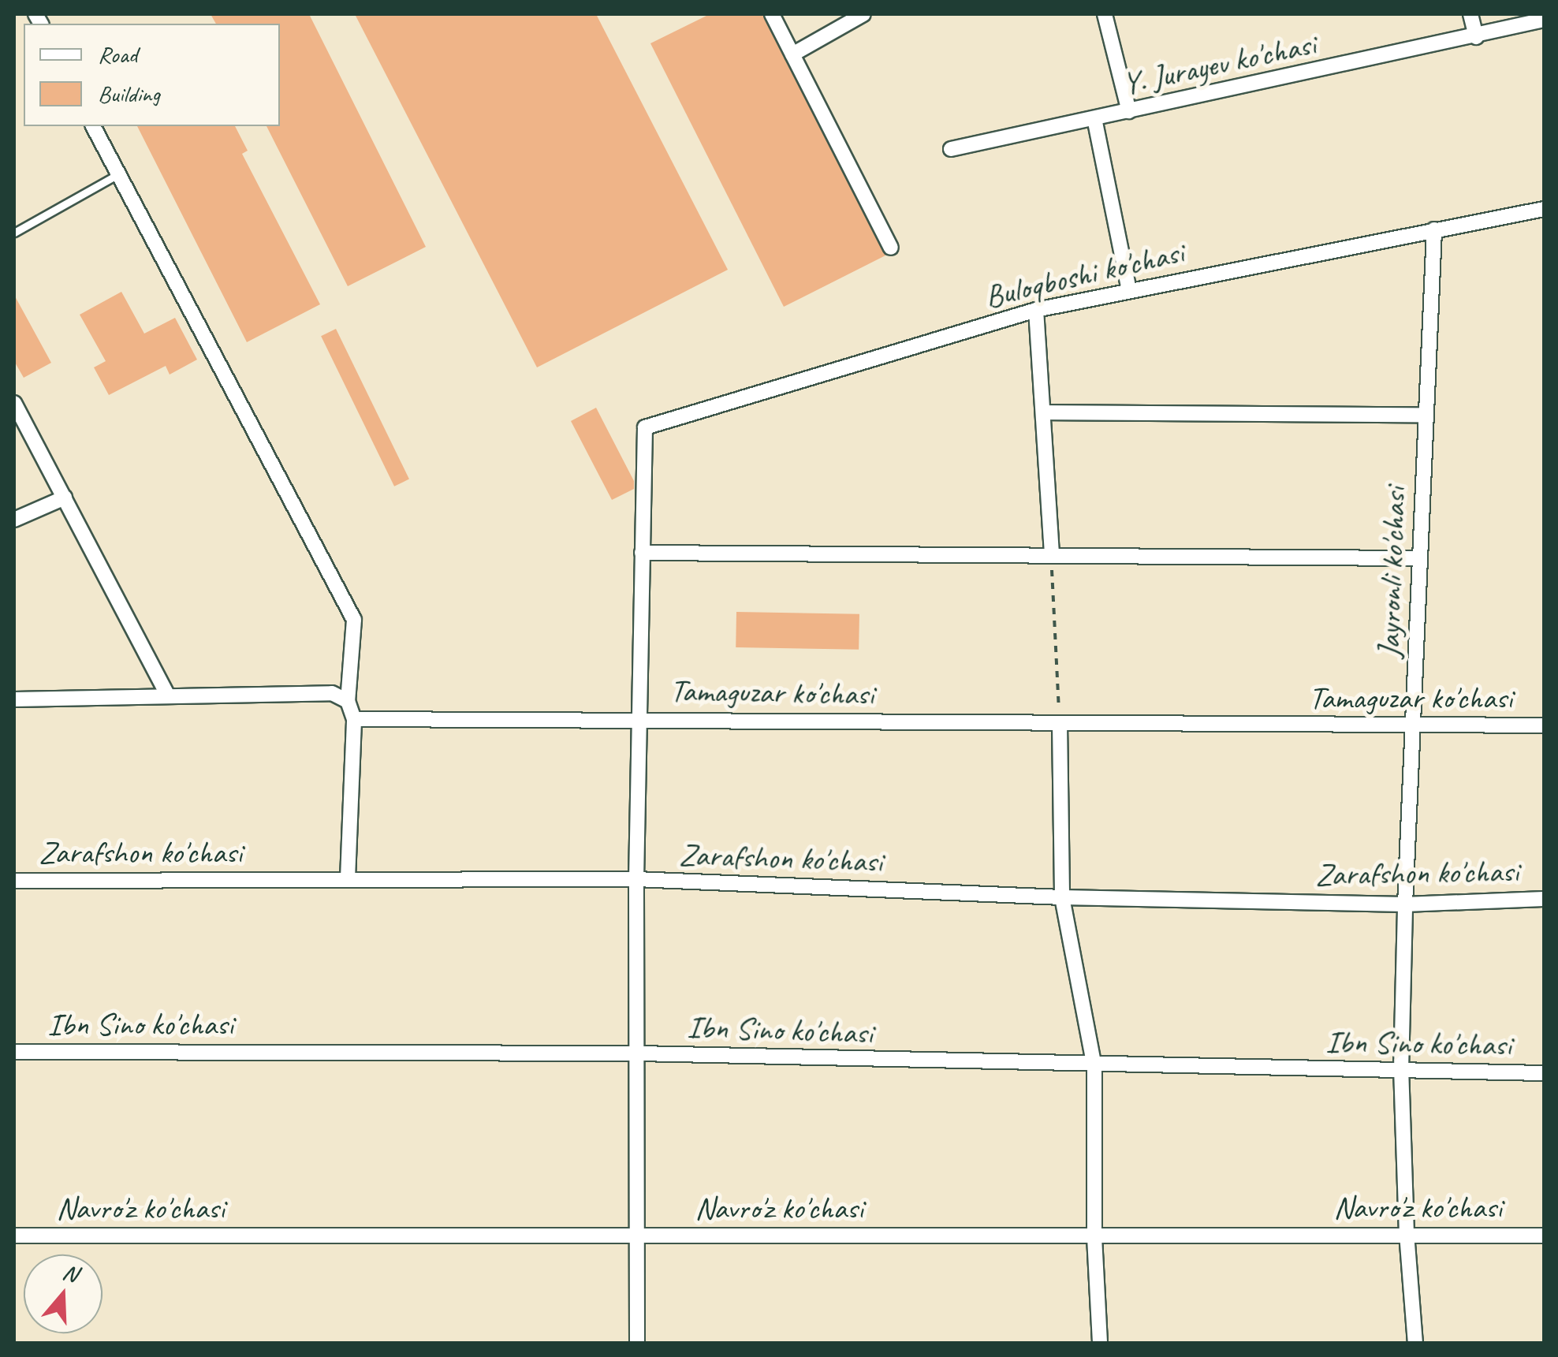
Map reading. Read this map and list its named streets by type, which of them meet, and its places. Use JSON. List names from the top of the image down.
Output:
{
  "streets": {
    "street": [
      "Y. Jurayev ko'chasi",
      "Buloqboshi ko'chasi",
      "Jayronli ko'chasi",
      "Tamaguzar ko'chasi",
      "Zarafshon ko'chasi",
      "Ibn Sino ko'chasi",
      "Navro'z ko'chasi"
    ]
  },
  "crossings": [
    ["Buloqboshi ko'chasi", "Jayronli ko'chasi"],
    ["Jayronli ko'chasi", "Tamaguzar ko'chasi"],
    ["Jayronli ko'chasi", "Zarafshon ko'chasi"],
    ["Jayronli ko'chasi", "Ibn Sino ko'chasi"],
    ["Jayronli ko'chasi", "Navro'z ko'chasi"]
  ],
  "legend": ["Road", "Building"],
  "north": "top"
}
